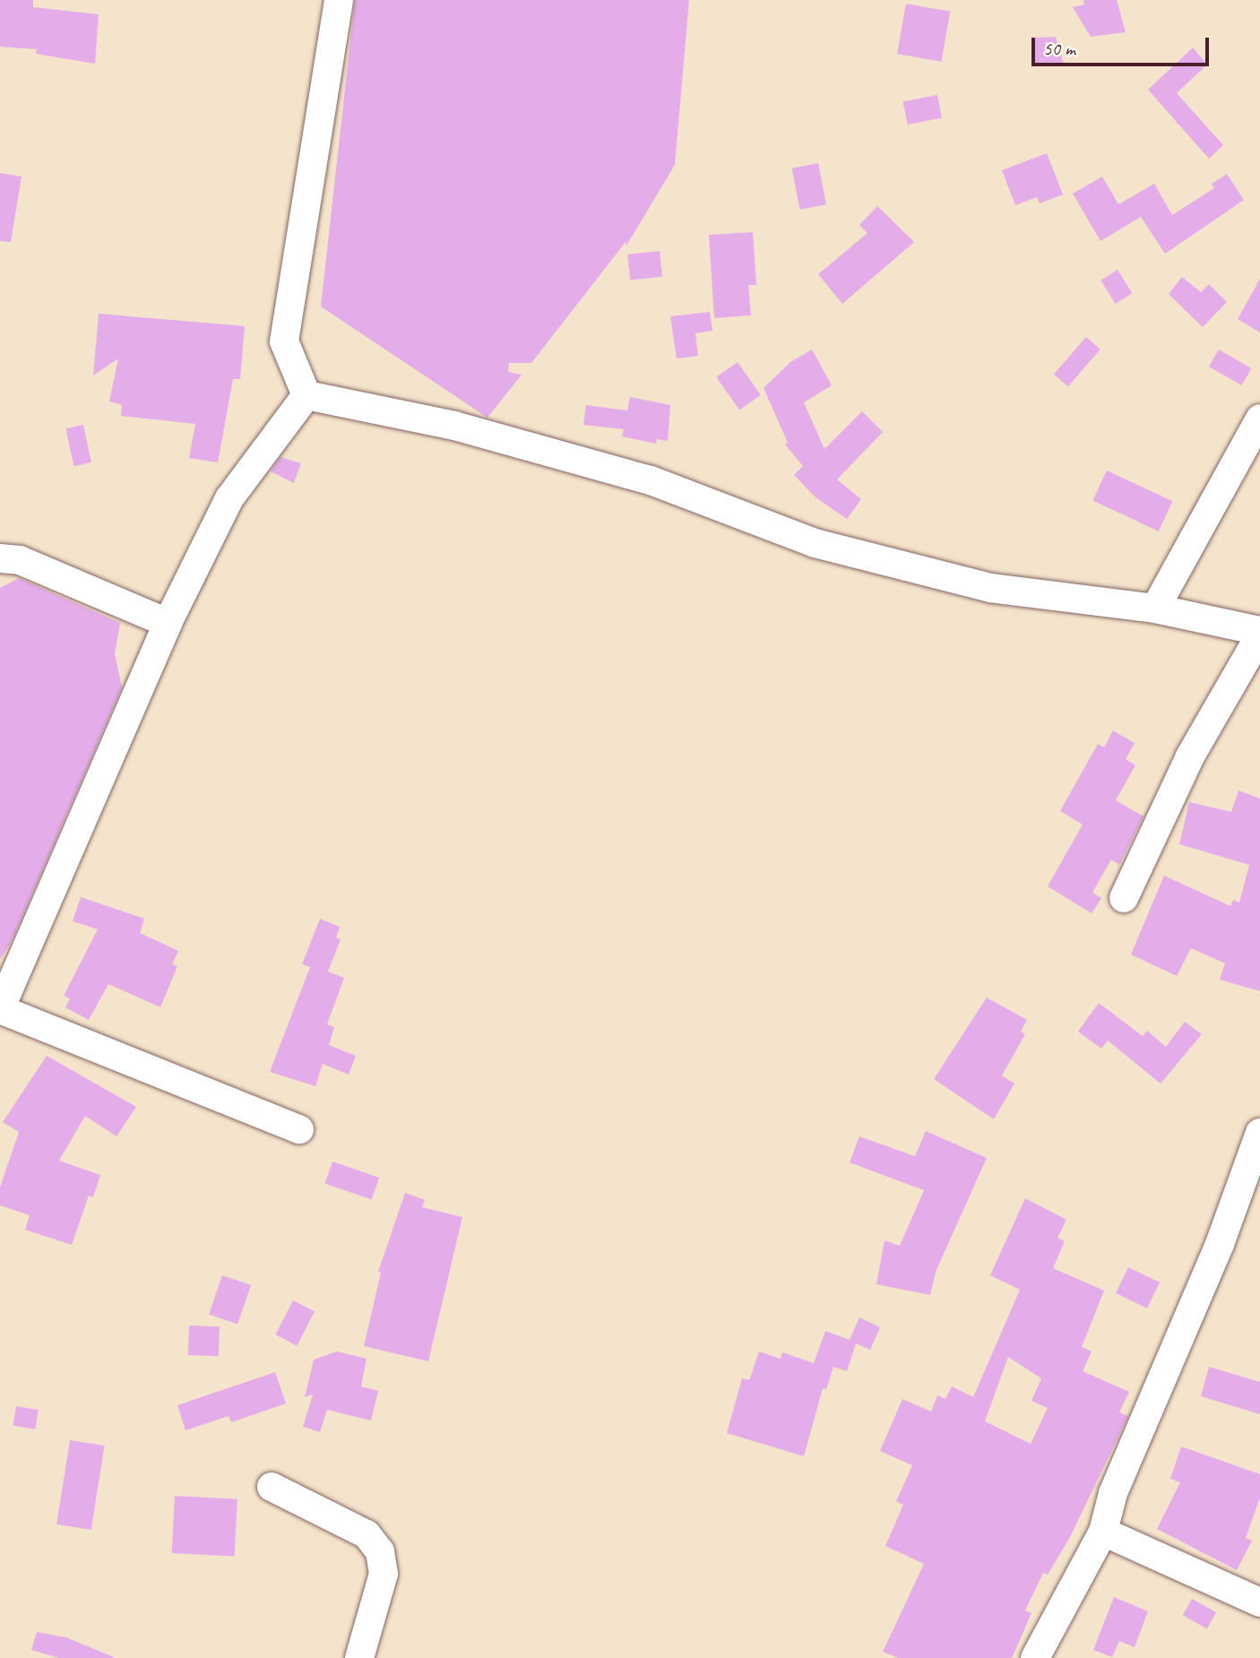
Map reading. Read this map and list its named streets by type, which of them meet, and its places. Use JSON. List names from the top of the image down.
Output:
{
  "scale_bar": "50 m"
}
